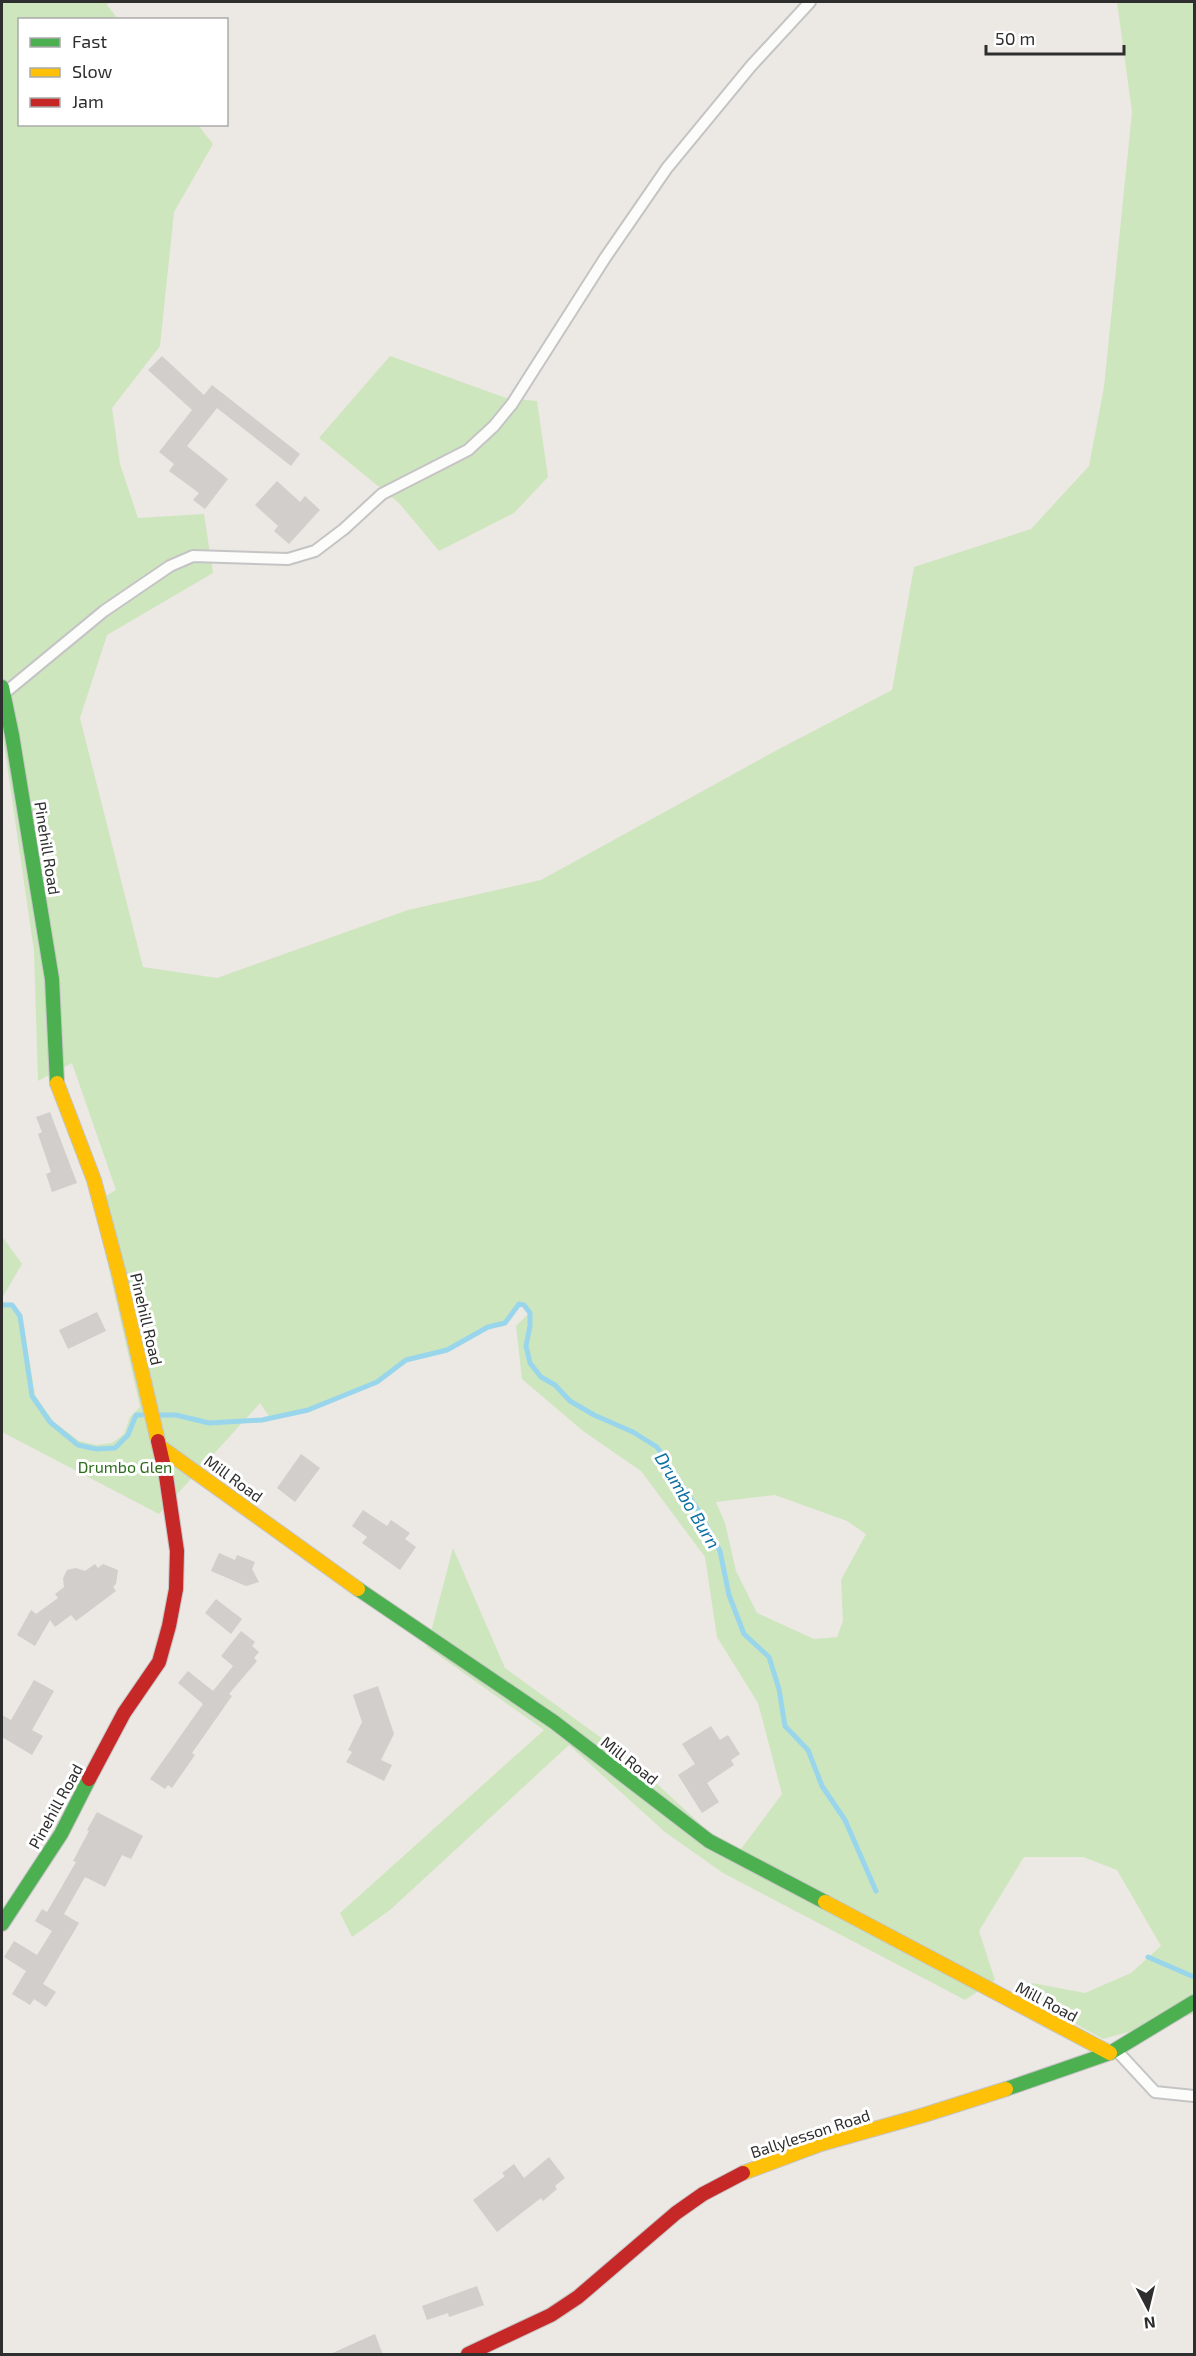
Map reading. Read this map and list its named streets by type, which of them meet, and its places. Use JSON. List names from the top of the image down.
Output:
{
  "streets": {
    "street": ["Pinehill Road", "Mill Road", "Ballylesson Road"]
  },
  "crossings": [
    ["Pinehill Road", "Mill Road"],
    ["Mill Road", "Ballylesson Road"]
  ],
  "water": ["Drumbo Burn"],
  "parks": ["Drumbo Glen"],
  "legend": ["Fast", "Slow", "Jam"],
  "scale_bar": "50 m",
  "north": "bottom"
}
